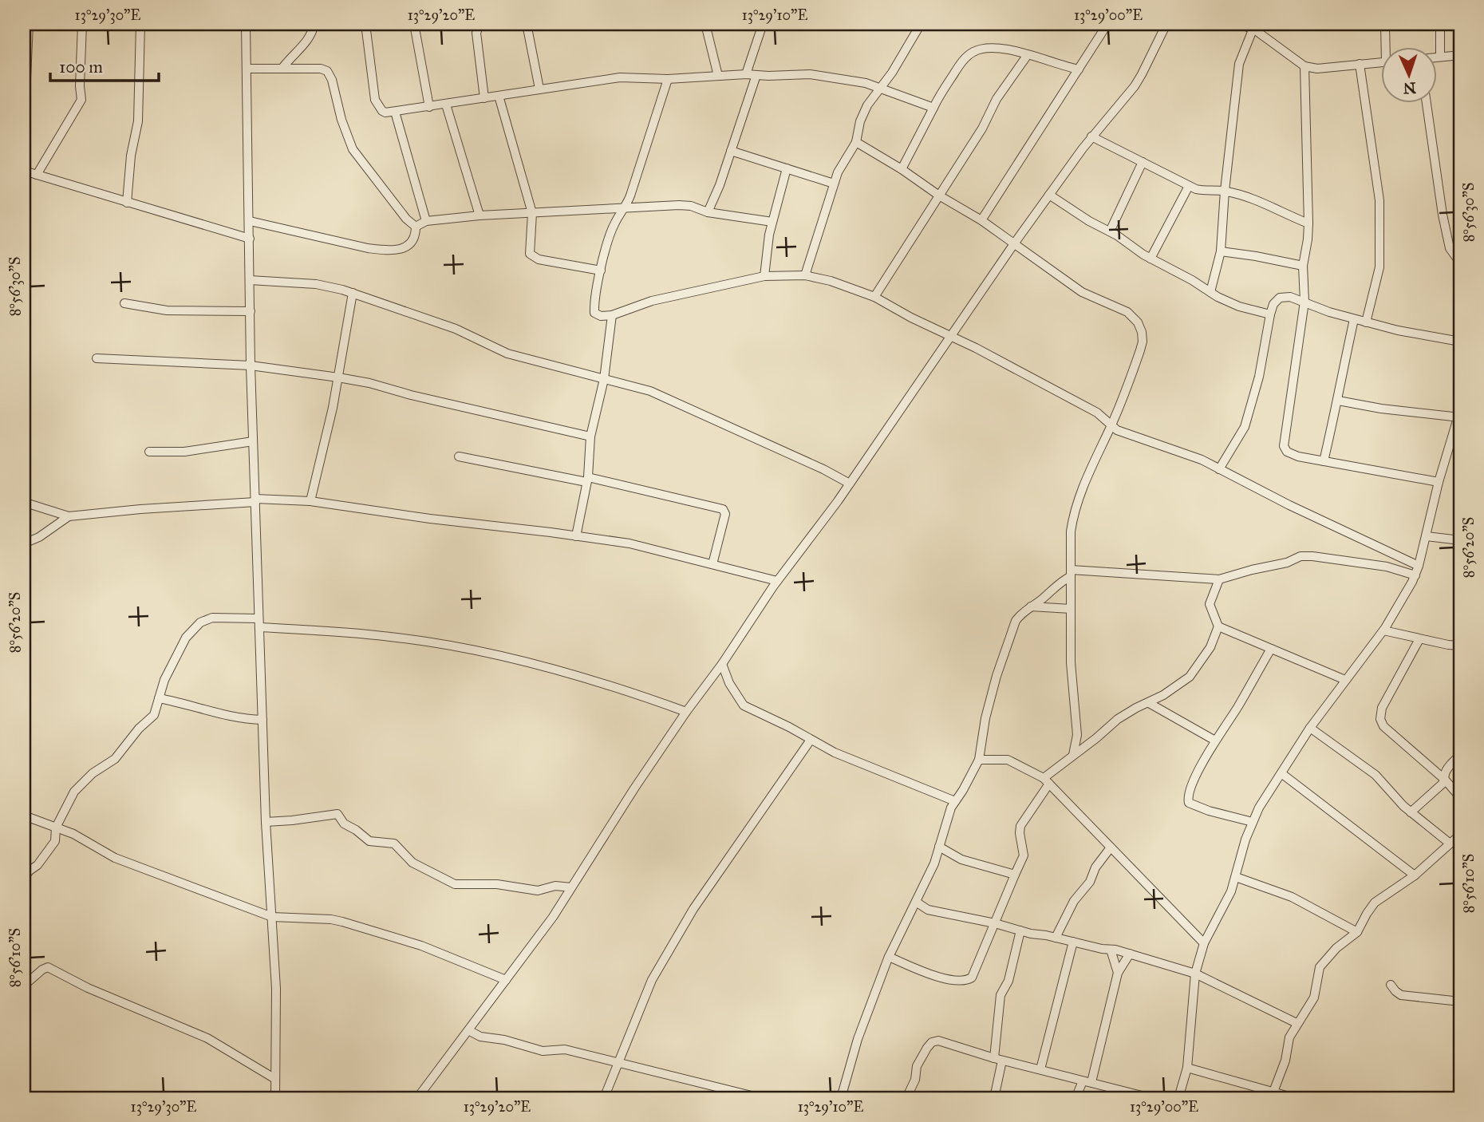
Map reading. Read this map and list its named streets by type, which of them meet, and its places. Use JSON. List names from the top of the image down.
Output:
{
  "scale_bar": "100 m",
  "north": "bottom",
  "coordinates": [
    "13°29'30\"E",
    "13°29'20\"E",
    "13°29'10\"E",
    "13°29'00\"E",
    "8°56'30\"S",
    "8°56'20\"S",
    "8°56'10\"S"
  ]
}
